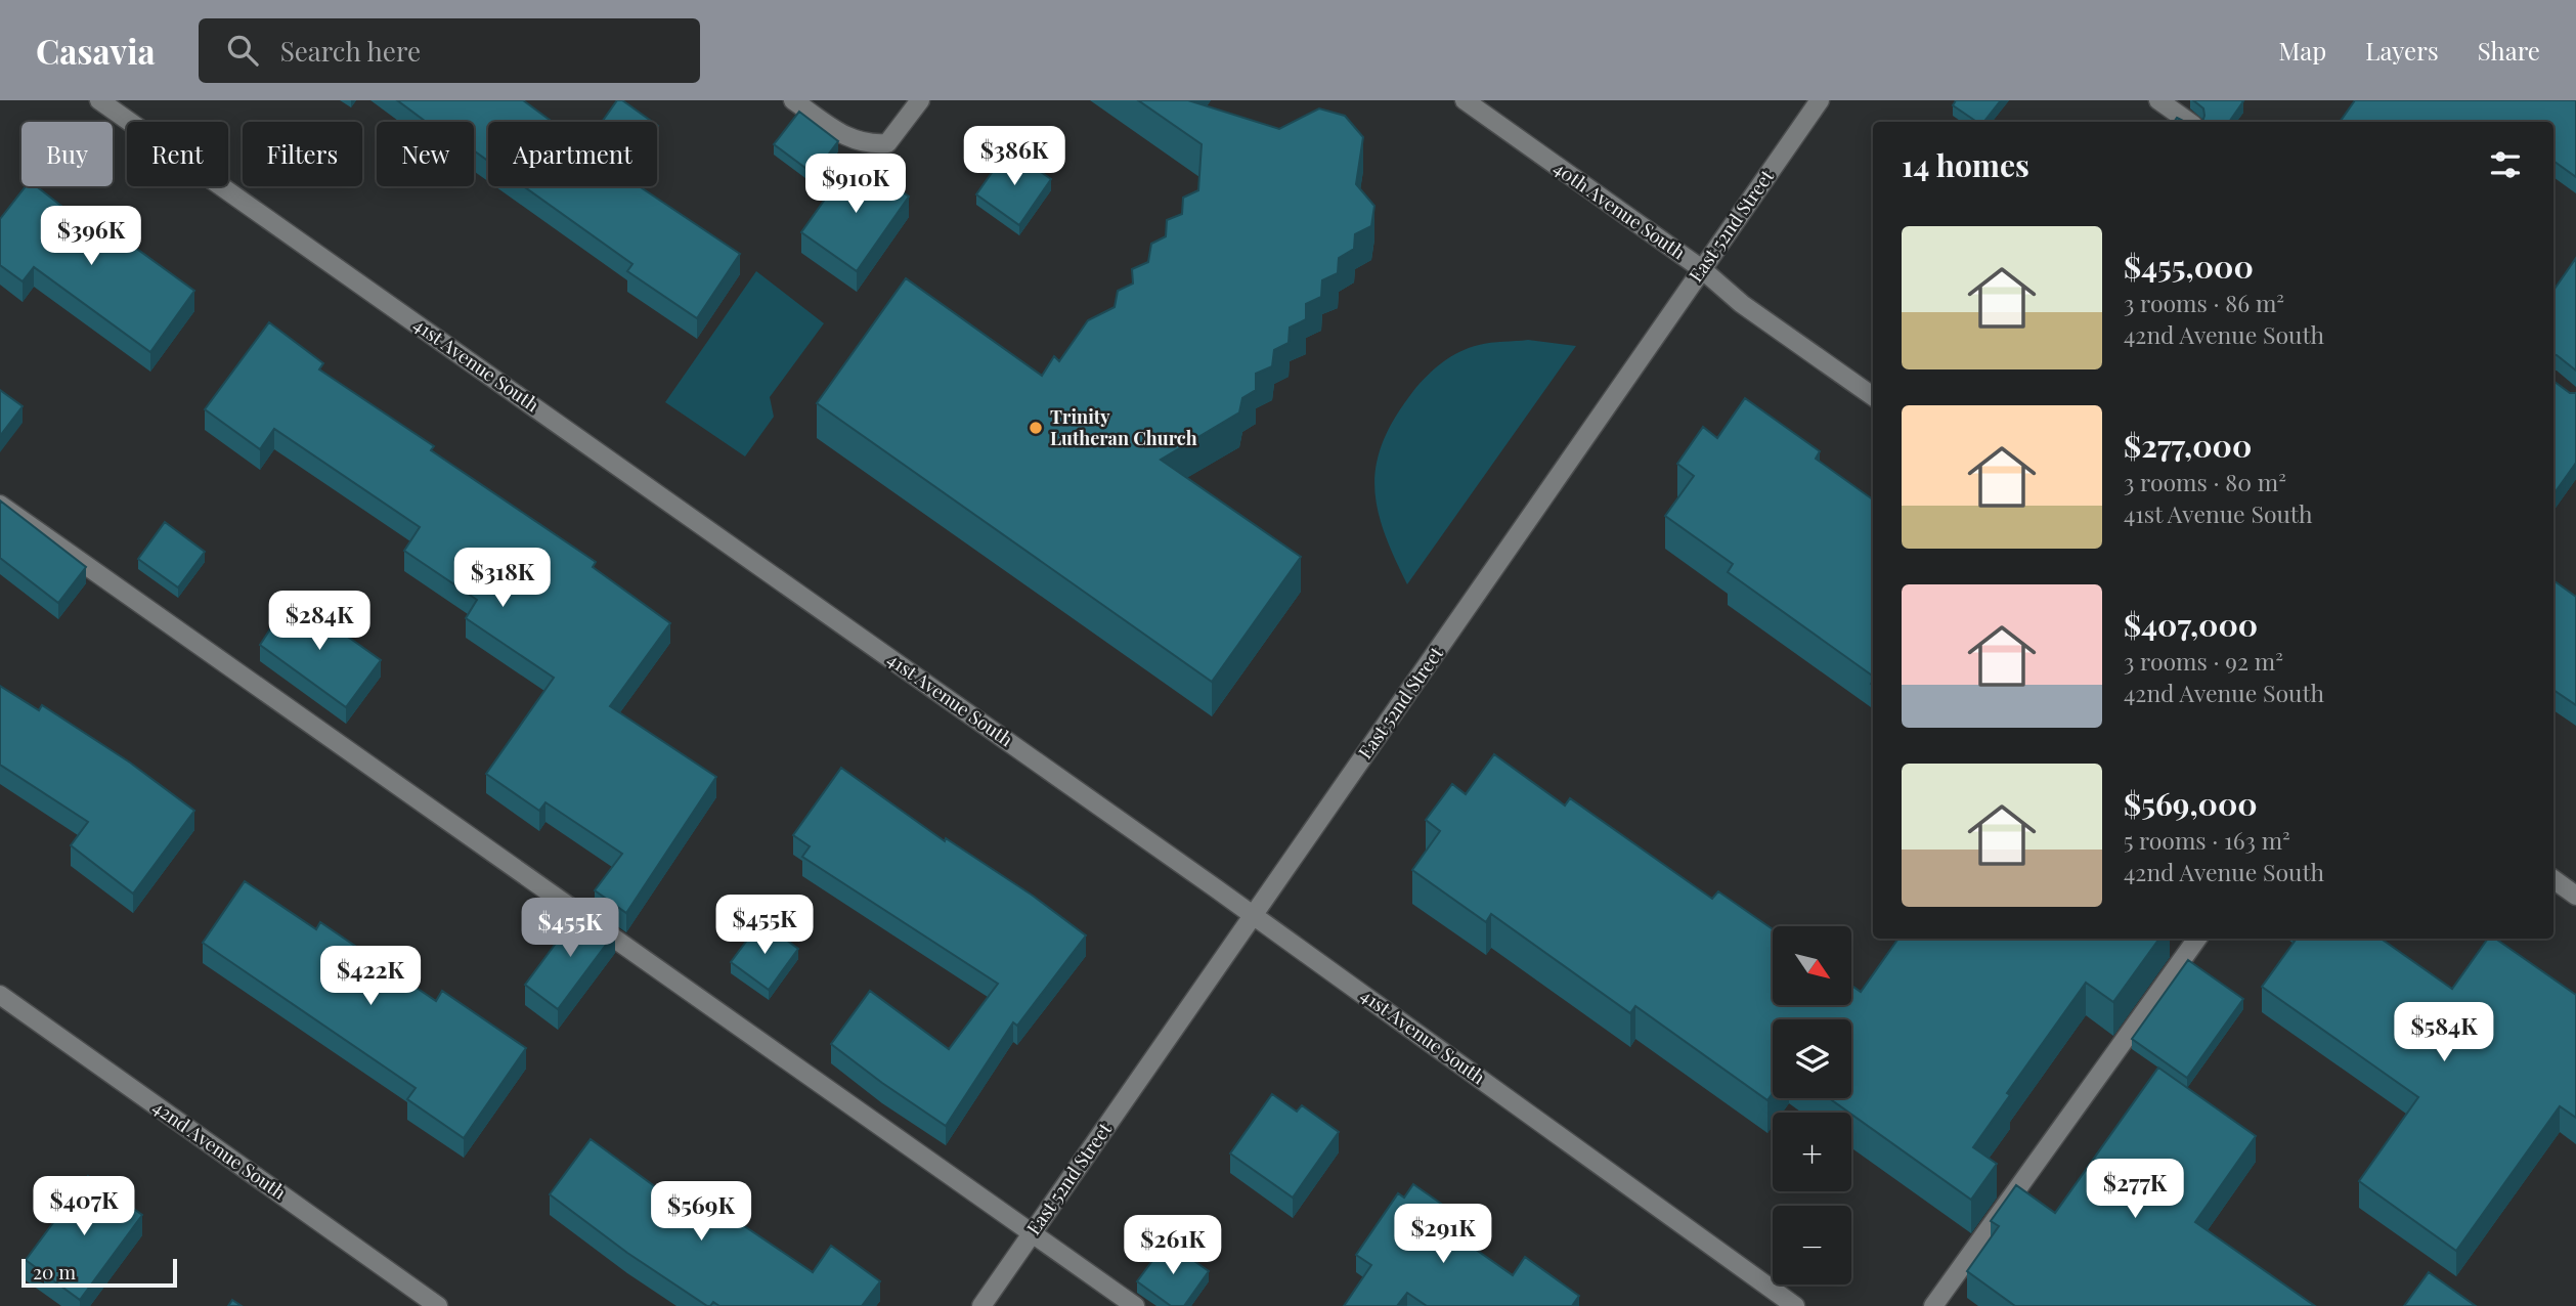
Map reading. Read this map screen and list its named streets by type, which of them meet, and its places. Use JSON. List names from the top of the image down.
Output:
{
  "streets": {
    "street": [
      "40th Avenue South",
      "East 52nd Street",
      "41st Avenue South",
      "42nd Avenue South"
    ]
  },
  "crossings": [
    ["40th Avenue South", "East 52nd Street"],
    ["East 52nd Street", "41st Avenue South"]
  ],
  "places": ["Trinity Lutheran Church"],
  "scale_bar": "20 m",
  "north": "bottom right",
  "page": {
    "header": "Casavia",
    "search": "Search here",
    "nav": ["Map", "Layers", "Share"],
    "chip": [
      "Buy",
      "Rent",
      "Filters",
      "New",
      "Apartment"
    ],
    "heading": "14 homes",
    "price": [
      "$386K",
      "$910K",
      "$396K",
      "$318K",
      "$284K",
      "$455K",
      "$455K",
      "$422K",
      "$584K",
      "$277K",
      "$407K",
      "$569K",
      "$291K",
      "$261K"
    ],
    "list": [
      {
        "name": "$455,000",
        "note": "3 rooms · 86 m² · 42nd Avenue South"
      },
      {
        "name": "$277,000",
        "note": "3 rooms · 80 m² · 41st Avenue South"
      },
      {
        "name": "$407,000",
        "note": "3 rooms · 92 m² · 42nd Avenue South"
      },
      {
        "name": "$569,000",
        "note": "5 rooms · 163 m² · 42nd Avenue South"
      }
    ],
    "map_buttons": ["+", "−"],
    "scale": "20 m"
  }
}
